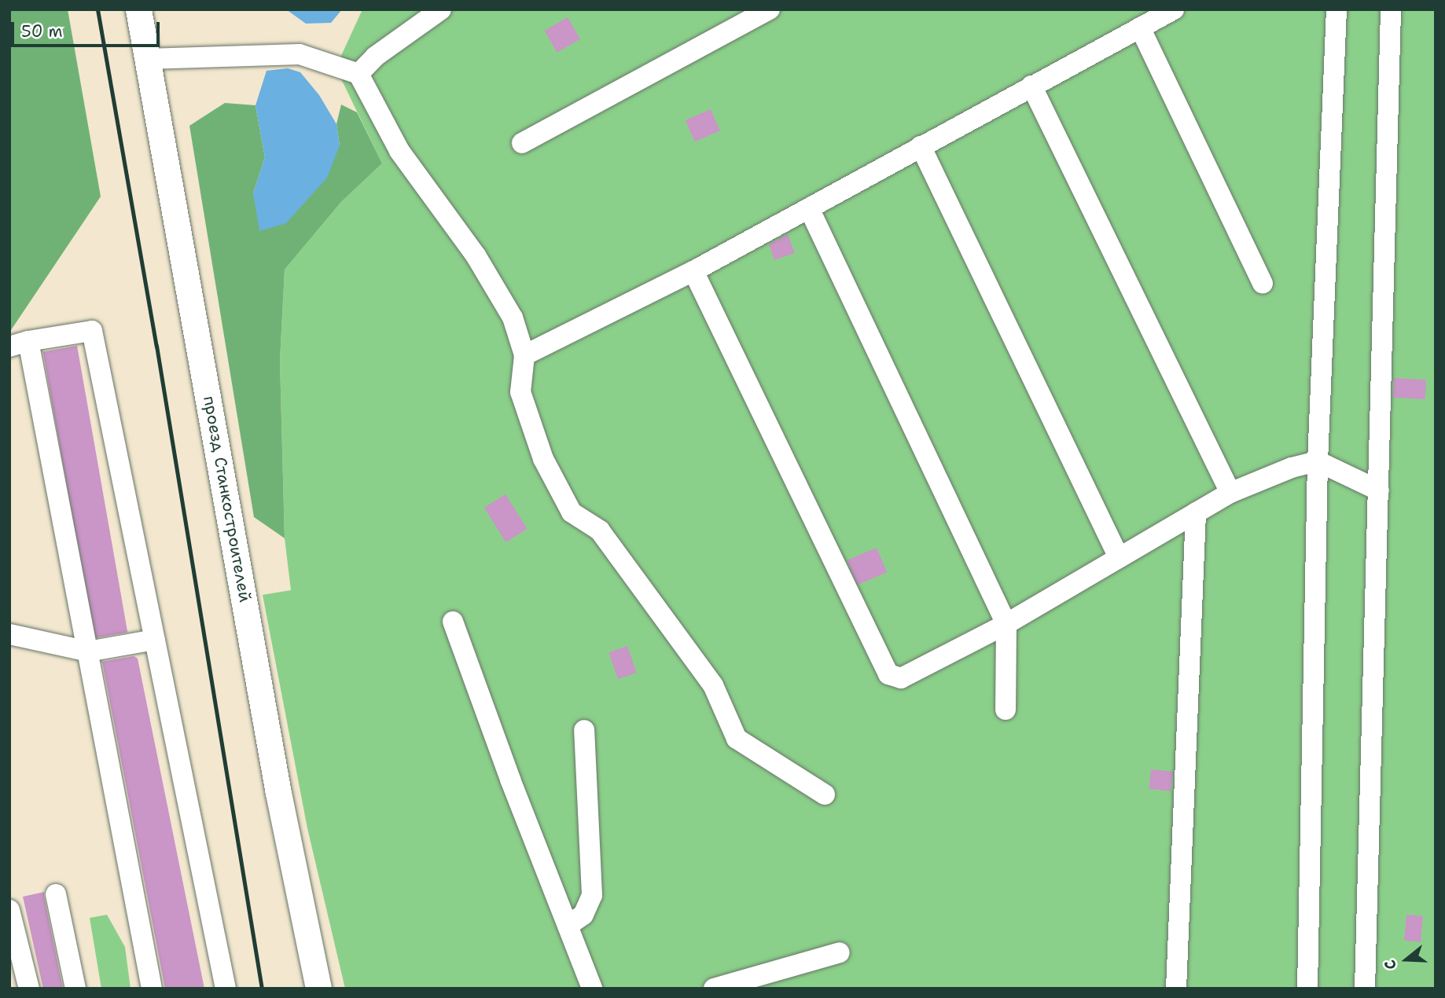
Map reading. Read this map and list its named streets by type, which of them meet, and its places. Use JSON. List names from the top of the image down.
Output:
{
  "streets": {
    "main road": ["проезд Станкостроителей"]
  },
  "scale_bar": "50 m",
  "north": "left"
}
